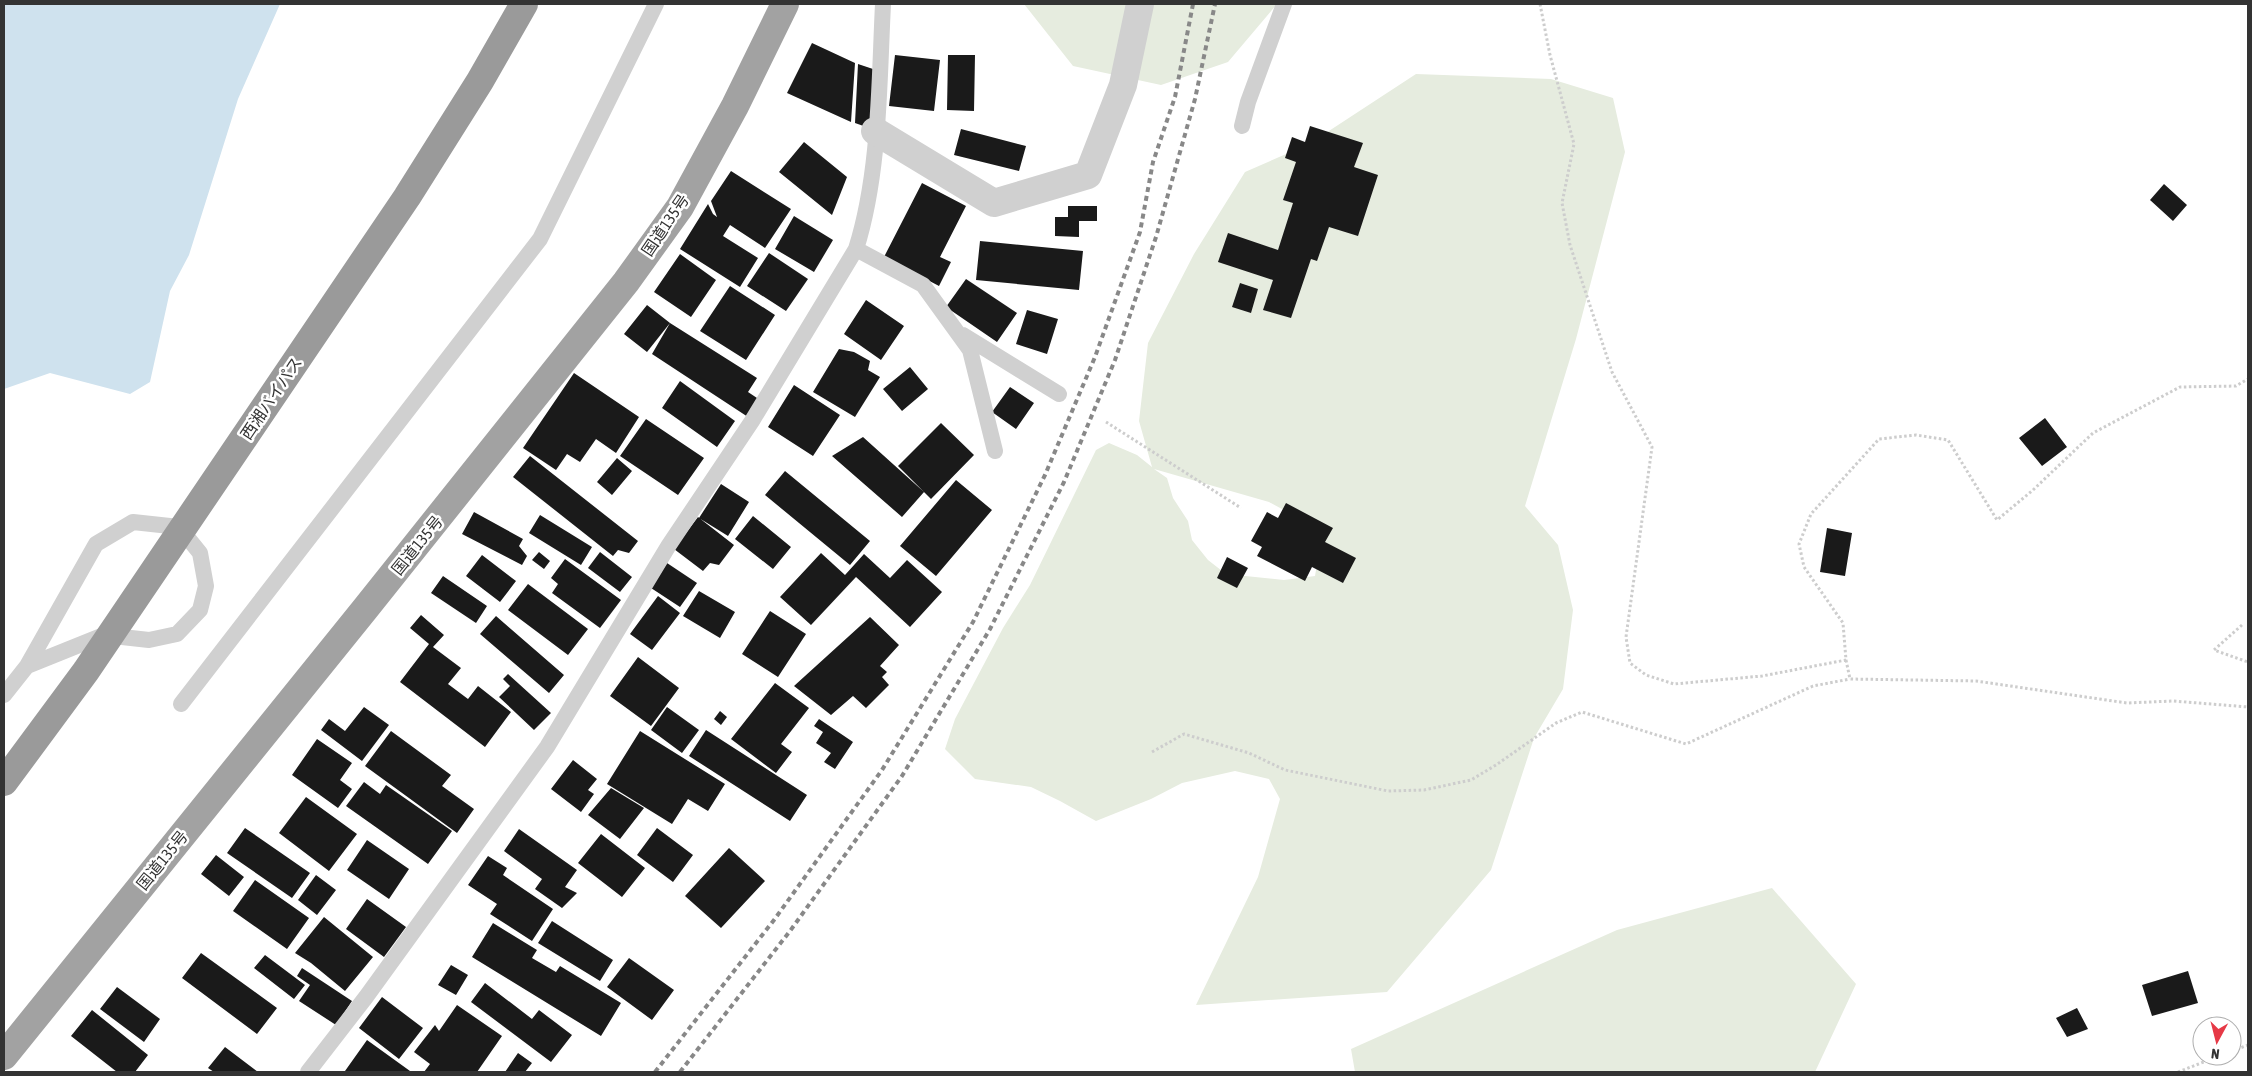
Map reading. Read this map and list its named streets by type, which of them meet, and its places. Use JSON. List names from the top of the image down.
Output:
{
  "streets": {
    "highway": ["国道135号", "西湘バイパス"]
  },
  "north": "bottom"
}
